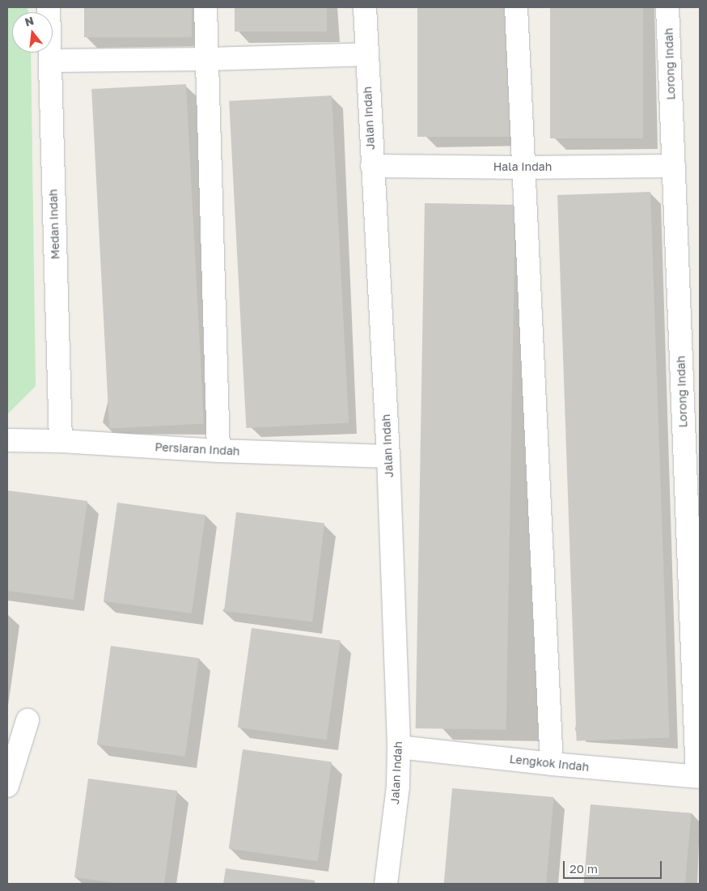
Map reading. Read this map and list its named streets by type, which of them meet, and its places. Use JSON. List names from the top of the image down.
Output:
{
  "streets": {
    "street": [
      "Lorong Indah",
      "Jalan Indah",
      "Hala Indah",
      "Medan Indah",
      "Persiaran Indah",
      "Lengkok Indah"
    ]
  },
  "crossings": [
    ["Lorong Indah", "Hala Indah"],
    ["Lorong Indah", "Lengkok Indah"],
    ["Jalan Indah", "Hala Indah"],
    ["Jalan Indah", "Persiaran Indah"],
    ["Jalan Indah", "Lengkok Indah"],
    ["Medan Indah", "Persiaran Indah"]
  ],
  "scale_bar": "20 m",
  "north": "top"
}
